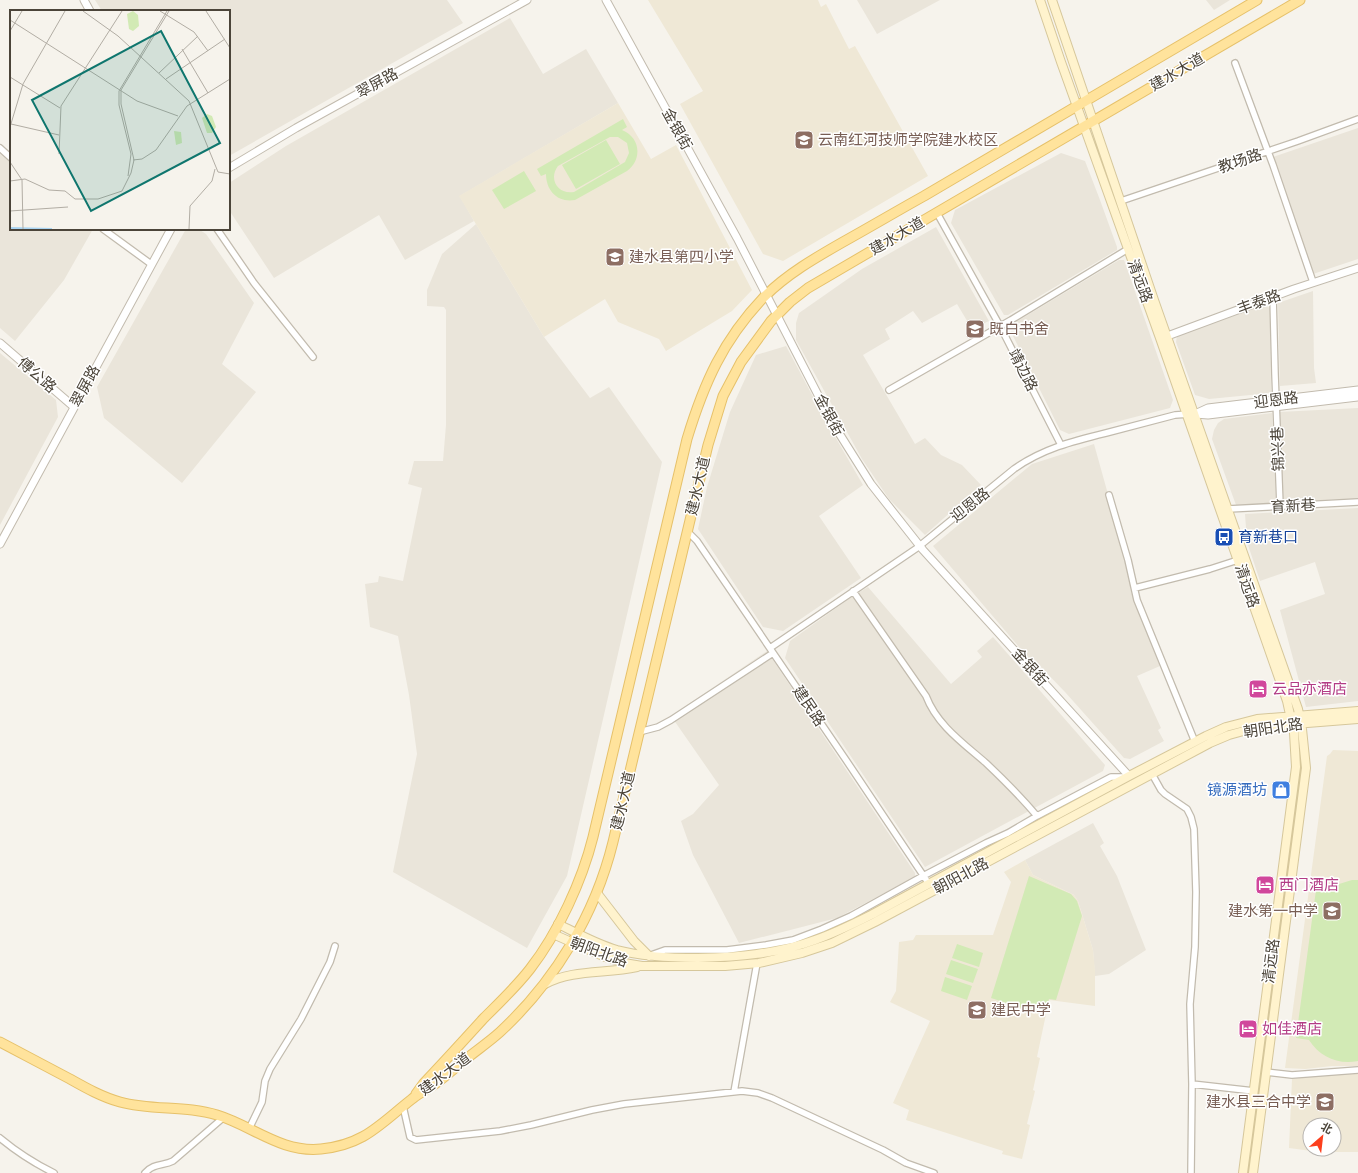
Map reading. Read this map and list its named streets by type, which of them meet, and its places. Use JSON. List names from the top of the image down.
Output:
{
  "streets": {
    "main road": ["建水大道", "清远路", "朝阳北路"],
    "street": [
      "翠屏路",
      "金银街",
      "教场路",
      "丰泰路",
      "靖边路",
      "傅公路",
      "迎恩路",
      "锦兴巷",
      "育新巷",
      "建民路"
    ]
  },
  "crossings": [
    ["建水大道", "金银街"],
    ["建水大道", "清远路"],
    ["建水大道", "靖边路"],
    ["建水大道", "迎恩路"],
    ["建水大道", "建民路"],
    ["建水大道", "朝阳北路"],
    ["翠屏路", "傅公路"],
    ["金银街", "迎恩路"],
    ["金银街", "朝阳北路"],
    ["教场路", "清远路"],
    ["清远路", "丰泰路"],
    ["清远路", "迎恩路"],
    ["清远路", "育新巷"],
    ["清远路", "朝阳北路"],
    ["丰泰路", "锦兴巷"],
    ["靖边路", "迎恩路"],
    ["迎恩路", "锦兴巷"],
    ["迎恩路", "建民路"],
    ["锦兴巷", "育新巷"],
    ["建民路", "朝阳北路"]
  ],
  "places": {
    "school or university": [
      "云南红河技师学院建水校区",
      "建水县第四小学",
      "既白书舍",
      "建水第一中学",
      "建民中学",
      "建水县三合中学"
    ],
    "bus stop": ["育新巷口"],
    "hotel": ["云品亦酒店", "西门酒店", "如佳酒店"],
    "shop": ["镜源酒坊"]
  },
  "north": "top right"
}
